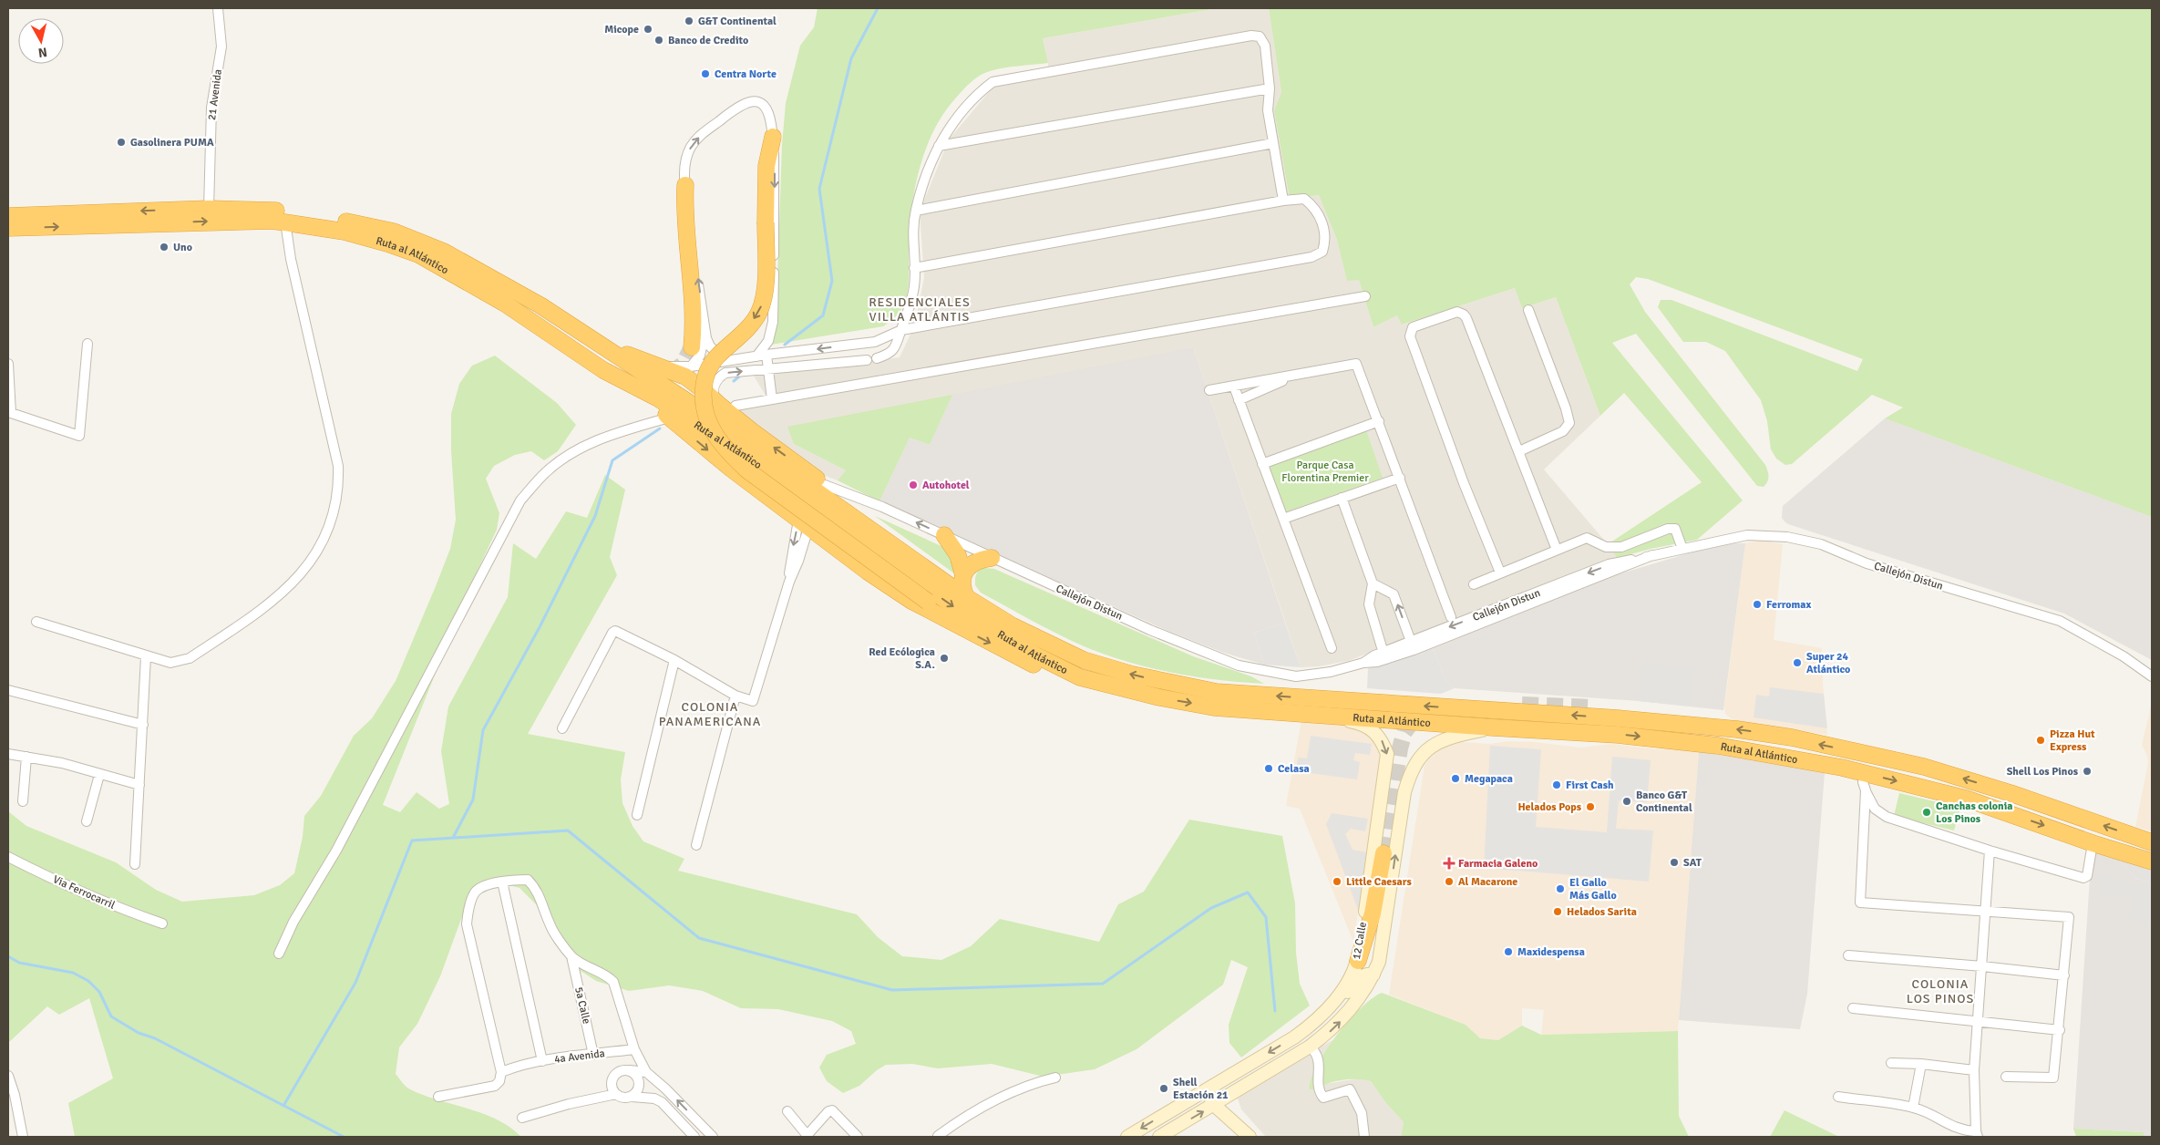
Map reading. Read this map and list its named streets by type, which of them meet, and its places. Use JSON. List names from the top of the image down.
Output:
{
  "streets": {
    "highway": ["Ruta al Atlántico"],
    "main road": ["12 Calle"],
    "street": [
      "21 Avenida",
      "Callejón Distun",
      "Via Ferrocarril",
      "5a Calle",
      "4a Avenida"
    ]
  },
  "crossings": [
    ["21 Avenida", "Ruta al Atlántico"],
    ["Ruta al Atlántico", "12 Calle"],
    ["5a Calle", "4a Avenida"]
  ],
  "districts": ["RESIDENCIALES VILLA ATLÁNTIS", "COLONIA PANAMERICANA", "COLONIA LOS PINOS"],
  "parks": ["Parque Casa Florentina Premier"],
  "places": {
    "other": [
      "G&T Continental",
      "Micope",
      "Banco de Credito",
      "Centra Norte",
      "Gasolinera PUMA",
      "Uno",
      "Autohotel",
      "Ferromax",
      "Red Ecólogica S.A.",
      "Super 24 Atlántico",
      "Pizza Hut Express",
      "Celasa",
      "Shell Los Pinos",
      "Megapaca",
      "First Cash",
      "Banco G&T Continental",
      "Helados Pops",
      "Canchas colonia Los Pinos",
      "SAT",
      "Little Caesars",
      "Al Macarone",
      "El Gallo Más Gallo",
      "Helados Sarita",
      "Maxidespensa",
      "Shell Estación 21"
    ],
    "health": ["Farmacia Galeno"]
  },
  "north": "bottom"
}
